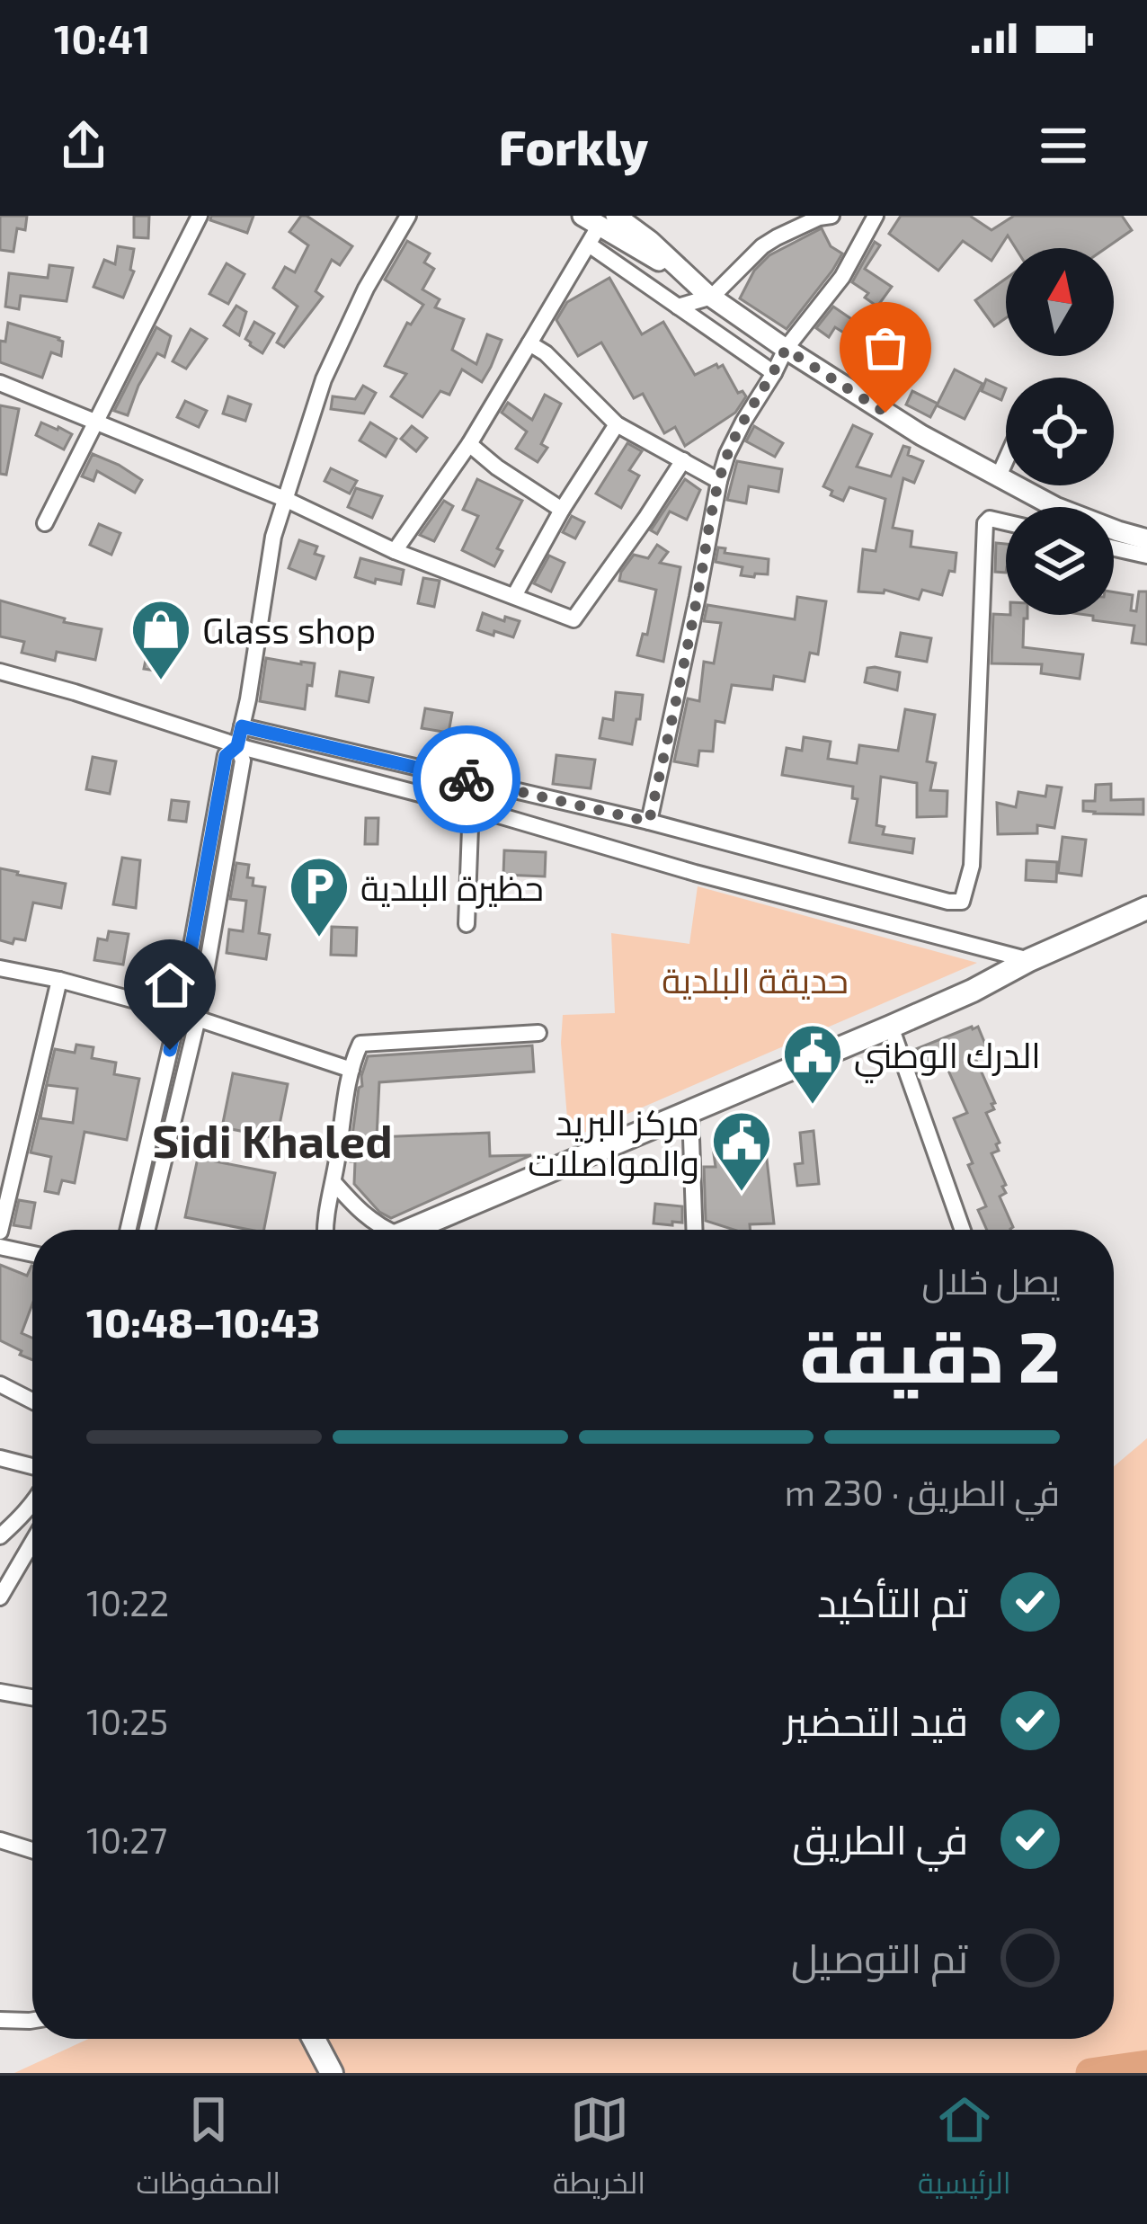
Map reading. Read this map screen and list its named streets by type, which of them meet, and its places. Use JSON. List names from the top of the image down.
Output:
{
  "districts": ["Sidi Khaled"],
  "parks": ["حديقة البلدية"],
  "places": {
    "shop": ["Glass shop"],
    "parking": ["حظيرة البلدية"],
    "public building": ["الدرك الوطني", "مركز البريد والمواصلات"]
  },
  "north": "top",
  "page": {
    "status": "10:41",
    "header": "Forkly",
    "heading": ["2 دقيقة", "يصل خلال", "10:43–10:48"],
    "bar": "في الطريق · 230 m",
    "list": [
      ["تم التأكيد", "10:22"],
      ["قيد التحضير", "10:25"],
      ["في الطريق", "10:27"],
      "تم التوصيل"
    ],
    "tabs": ["الرئيسية", "الخريطة", "المحفوظات"]
  }
}
